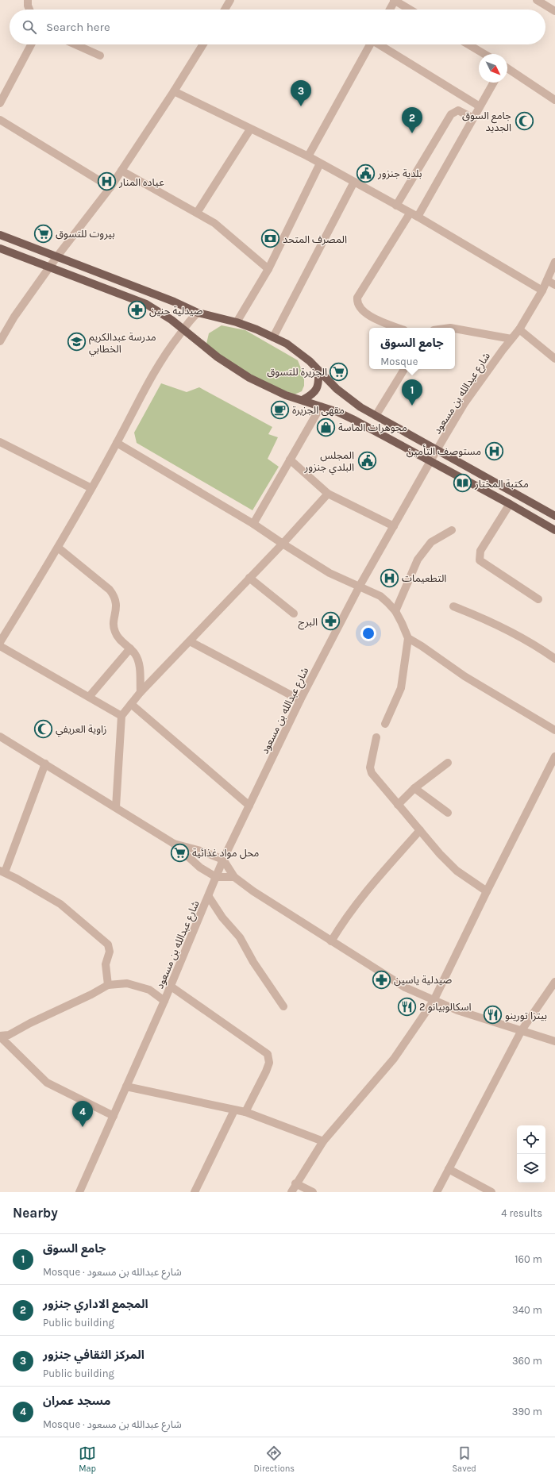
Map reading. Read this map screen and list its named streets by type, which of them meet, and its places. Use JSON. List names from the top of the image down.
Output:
{
  "streets": {
    "street": ["شارع عبدالله بن مسعود"]
  },
  "places": {
    "mosque": ["جامع السوق الجديد", "زاوية العريفي"],
    "public building": ["بلدية جنزور", "المجلس البلدي جنزور"],
    "hospital": ["عياده المنار", "مستوصف التأمين", "التطعيمات"],
    "supermarket": ["بيروت للتسوق", "الجزيرة للتسوق", "محل مواد غذائية"],
    "bank": ["المصرف المتحد"],
    "pharmacy": ["صيدلية حنين", "البرج", "صيدلية ياسين"],
    "school or university": ["مدرسة عبدالكريم الخطابي"],
    "cafe": ["مقهى الجزيرة"],
    "shop": ["مجوهرات الماسة"],
    "library": ["مكتبة المختار"],
    "restaurant": ["اسكالوبيانو 2", "بيتزا تورينو"]
  },
  "north": "bottom right",
  "page": {
    "search": "Search here",
    "pins": [
      "3",
      "2",
      "1",
      "4"
    ],
    "popup": ["جامع السوق", "Mosque"],
    "heading": ["Nearby", "4 results"],
    "list": [
      {
        "mark": "1",
        "name": "جامع السوق",
        "note": "Mosque · شارع عبدالله بن مسعود",
        "value": "160 m"
      },
      {
        "mark": "2",
        "name": "المجمع الاداري جنزور",
        "note": "Public building",
        "value": "340 m"
      },
      {
        "mark": "3",
        "name": "المركز الثقافي جنزور",
        "note": "Public building",
        "value": "360 m"
      },
      {
        "mark": "4",
        "name": "مسجد عمران",
        "note": "Mosque · شارع عبدالله بن مسعود",
        "value": "390 m"
      }
    ],
    "nav": ["Map", "Directions", "Saved"]
  }
}
